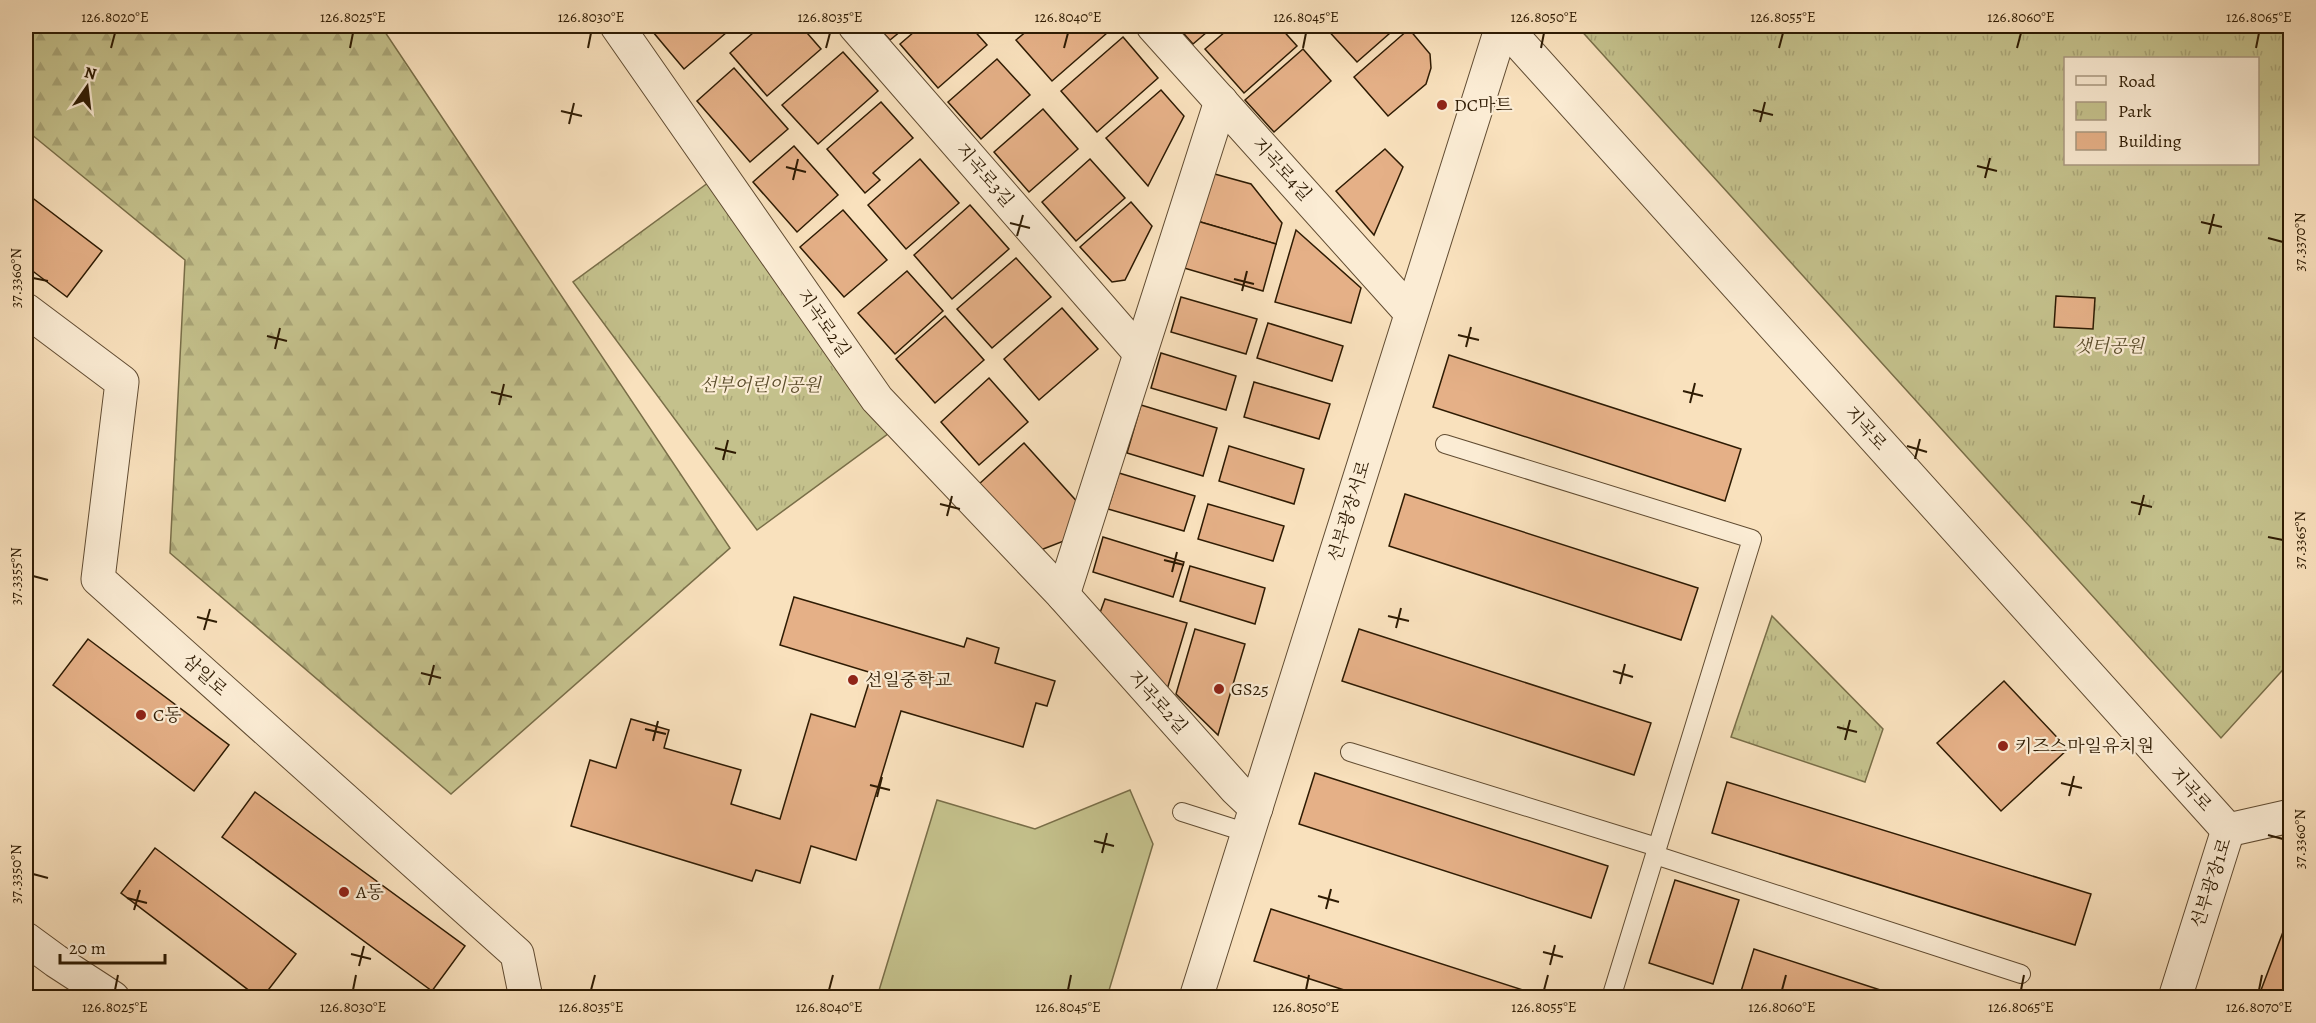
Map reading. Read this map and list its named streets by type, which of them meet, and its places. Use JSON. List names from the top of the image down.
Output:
{
  "streets": {
    "street": [
      "지곡로4길",
      "지곡로3길",
      "지곡로2길",
      "지곡로",
      "선부광장서로",
      "삼일로",
      "선부광장1로"
    ]
  },
  "crossings": [
    ["지곡로4길", "선부광장서로"],
    ["지곡로2길", "선부광장서로"],
    ["지곡로", "선부광장서로"],
    ["지곡로", "선부광장1로"]
  ],
  "parks": ["샛터공원", "선부어린이공원"],
  "places": [
    "DC마트",
    "선일중학교",
    "GS25",
    "C동",
    "키즈스마일유치원",
    "A동"
  ],
  "legend": ["Road", "Park", "Building"],
  "scale_bar": "20 m",
  "north": "top",
  "coordinates": [
    "126.8020°E",
    "126.8025°E",
    "126.8030°E",
    "126.8035°E",
    "126.8040°E",
    "126.8045°E",
    "126.8050°E",
    "126.8055°E",
    "126.8060°E",
    "126.8065°E",
    "37.3370°N",
    "37.3360°N",
    "37.3365°N",
    "37.3355°N",
    "37.3350°N",
    "126.8070°E"
  ]
}
